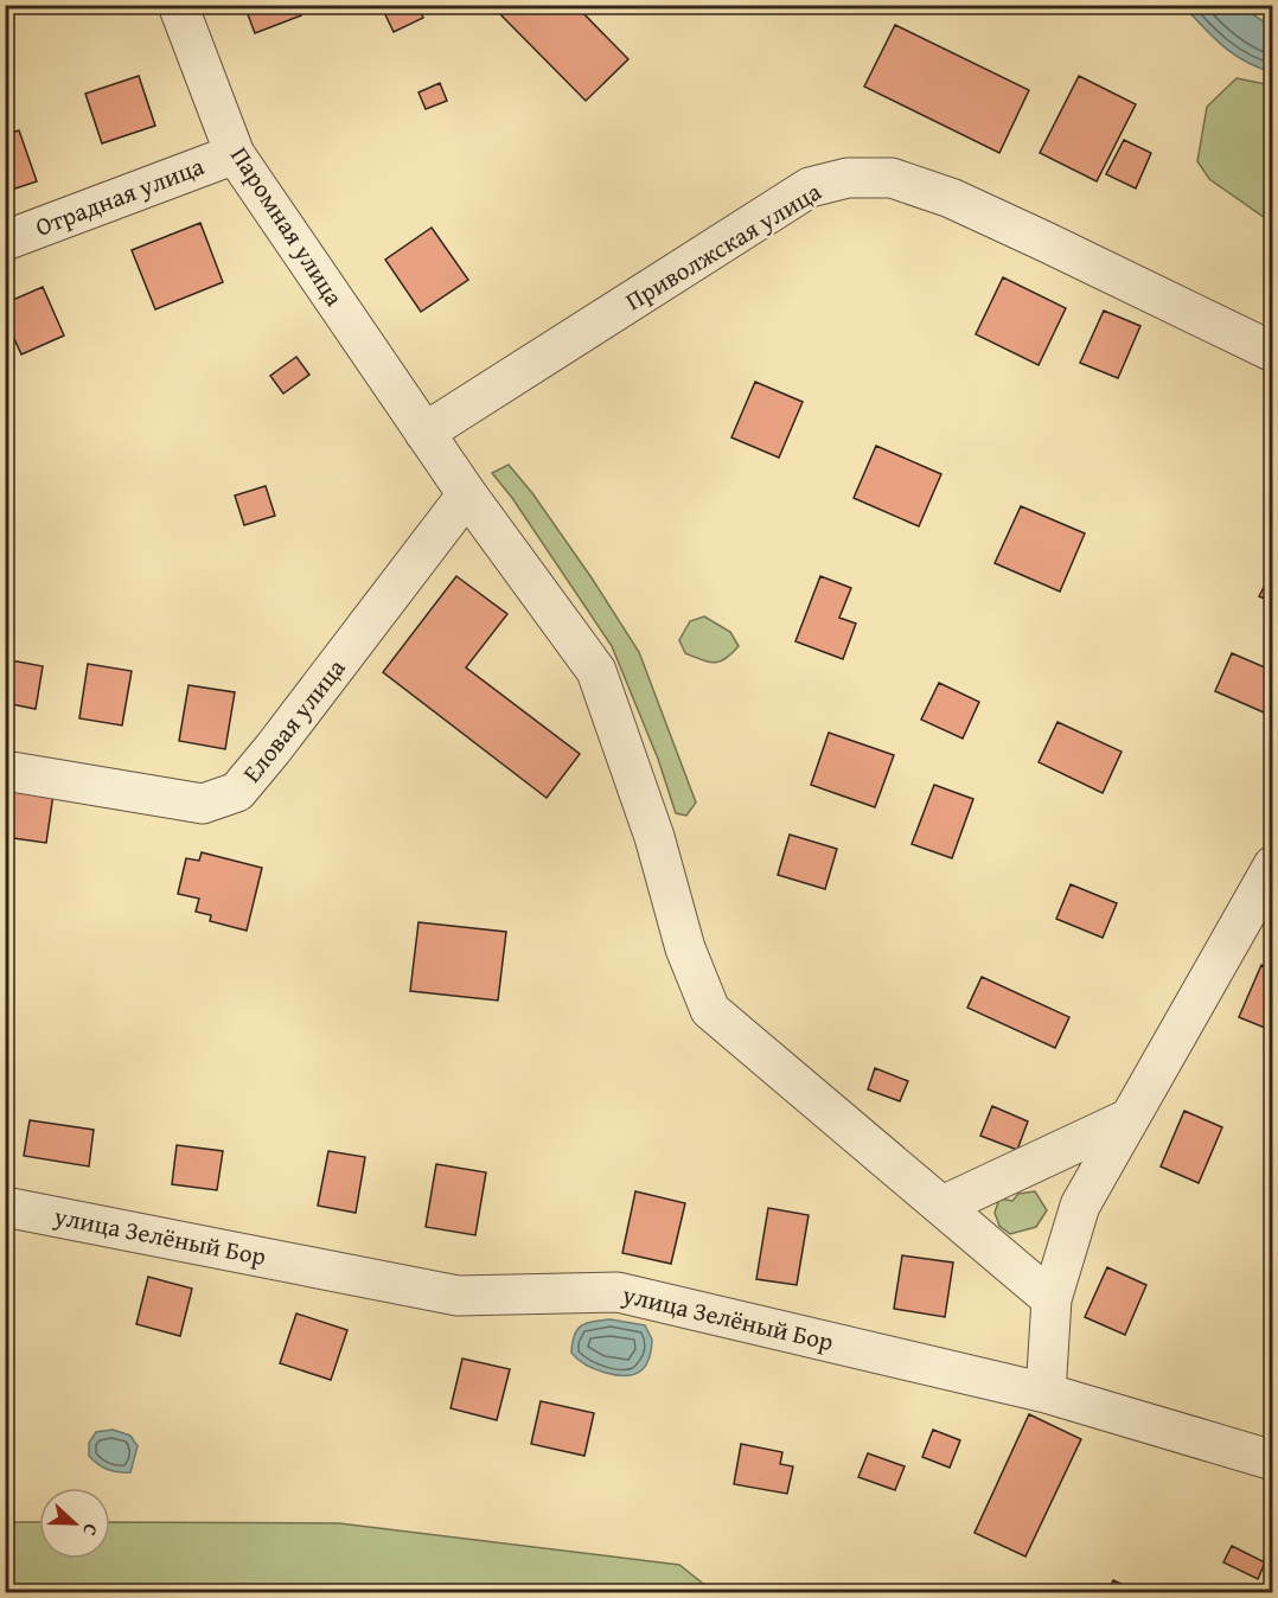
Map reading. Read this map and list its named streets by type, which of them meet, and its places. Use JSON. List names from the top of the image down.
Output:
{
  "streets": {
    "street": [
      "Отрадная улица",
      "Паромная улица",
      "Приволжская улица",
      "Еловая улица",
      "улица Зелёный Бор"
    ]
  },
  "crossings": [
    ["Отрадная улица", "Паромная улица"],
    ["Паромная улица", "Приволжская улица"],
    ["Паромная улица", "Еловая улица"]
  ],
  "north": "right"
}
